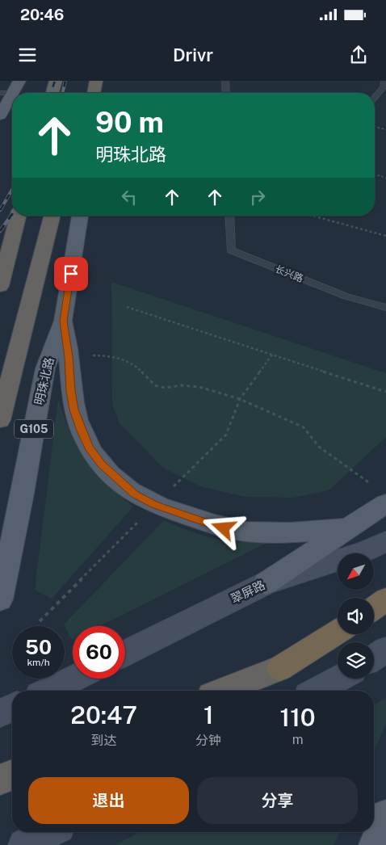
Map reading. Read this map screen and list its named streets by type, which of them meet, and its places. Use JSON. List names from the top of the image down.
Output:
{
  "streets": {
    "highway": ["G105"],
    "main road": ["明珠北路", "翠屏路"],
    "lane": ["长兴路"]
  },
  "north": "bottom left",
  "page": {
    "status": "20:46",
    "header": "Drivr",
    "turn": ["90 m", "明珠北路"],
    "speed": "50 km/h",
    "limit": "60",
    "eta": [
      "20:47",
      "到达",
      "1",
      "分钟",
      "110",
      "m"
    ],
    "buttons": ["退出", "分享"]
  }
}
